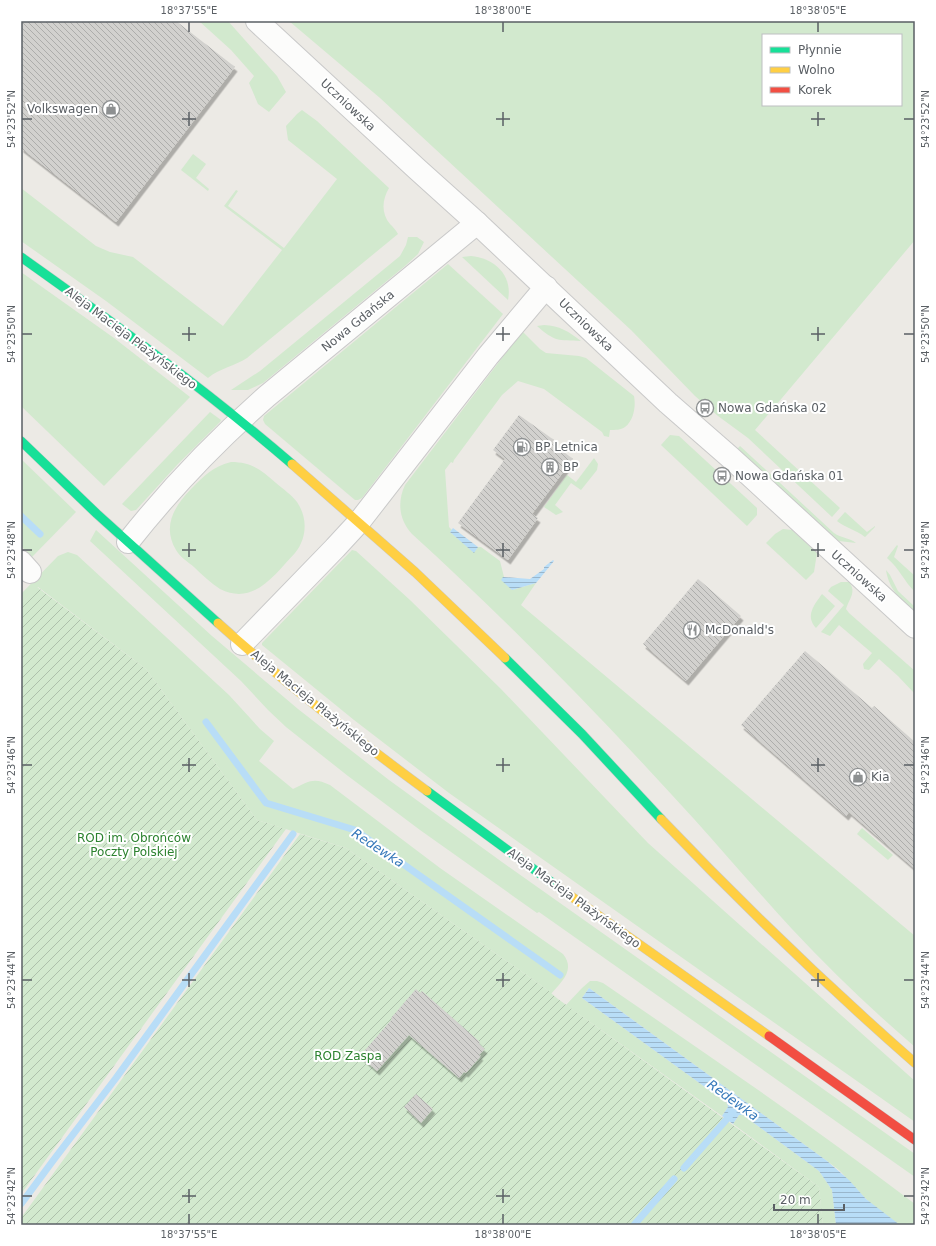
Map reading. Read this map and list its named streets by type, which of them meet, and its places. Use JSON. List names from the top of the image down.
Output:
{
  "streets": {
    "main road": ["Aleja Macieja Płażyńskiego"],
    "street": ["Uczniowska", "Nowa Gdańska"]
  },
  "crossings": [
    ["Uczniowska", "Nowa Gdańska"],
    ["Nowa Gdańska", "Aleja Macieja Płażyńskiego"]
  ],
  "water": ["Redewka"],
  "parks": ["ROD im. Obrońców Poczty Polskiej", "ROD Zaspa"],
  "places": {
    "shop": ["Volkswagen", "Kia"],
    "bus stop": ["Nowa Gdańska 02", "Nowa Gdańska 01"],
    "fuel station": ["BP Letnica"],
    "building": ["BP"],
    "restaurant": ["McDonald's"]
  },
  "legend": ["Płynnie", "Wolno", "Korek"],
  "scale_bar": "20 m",
  "coordinates": [
    "18°37'55\"E",
    "18°38'00\"E",
    "18°38'05\"E",
    "54°23'52\"N",
    "54°23'50\"N",
    "54°23'48\"N",
    "54°23'46\"N",
    "54°23'44\"N",
    "54°23'42\"N"
  ]
}
